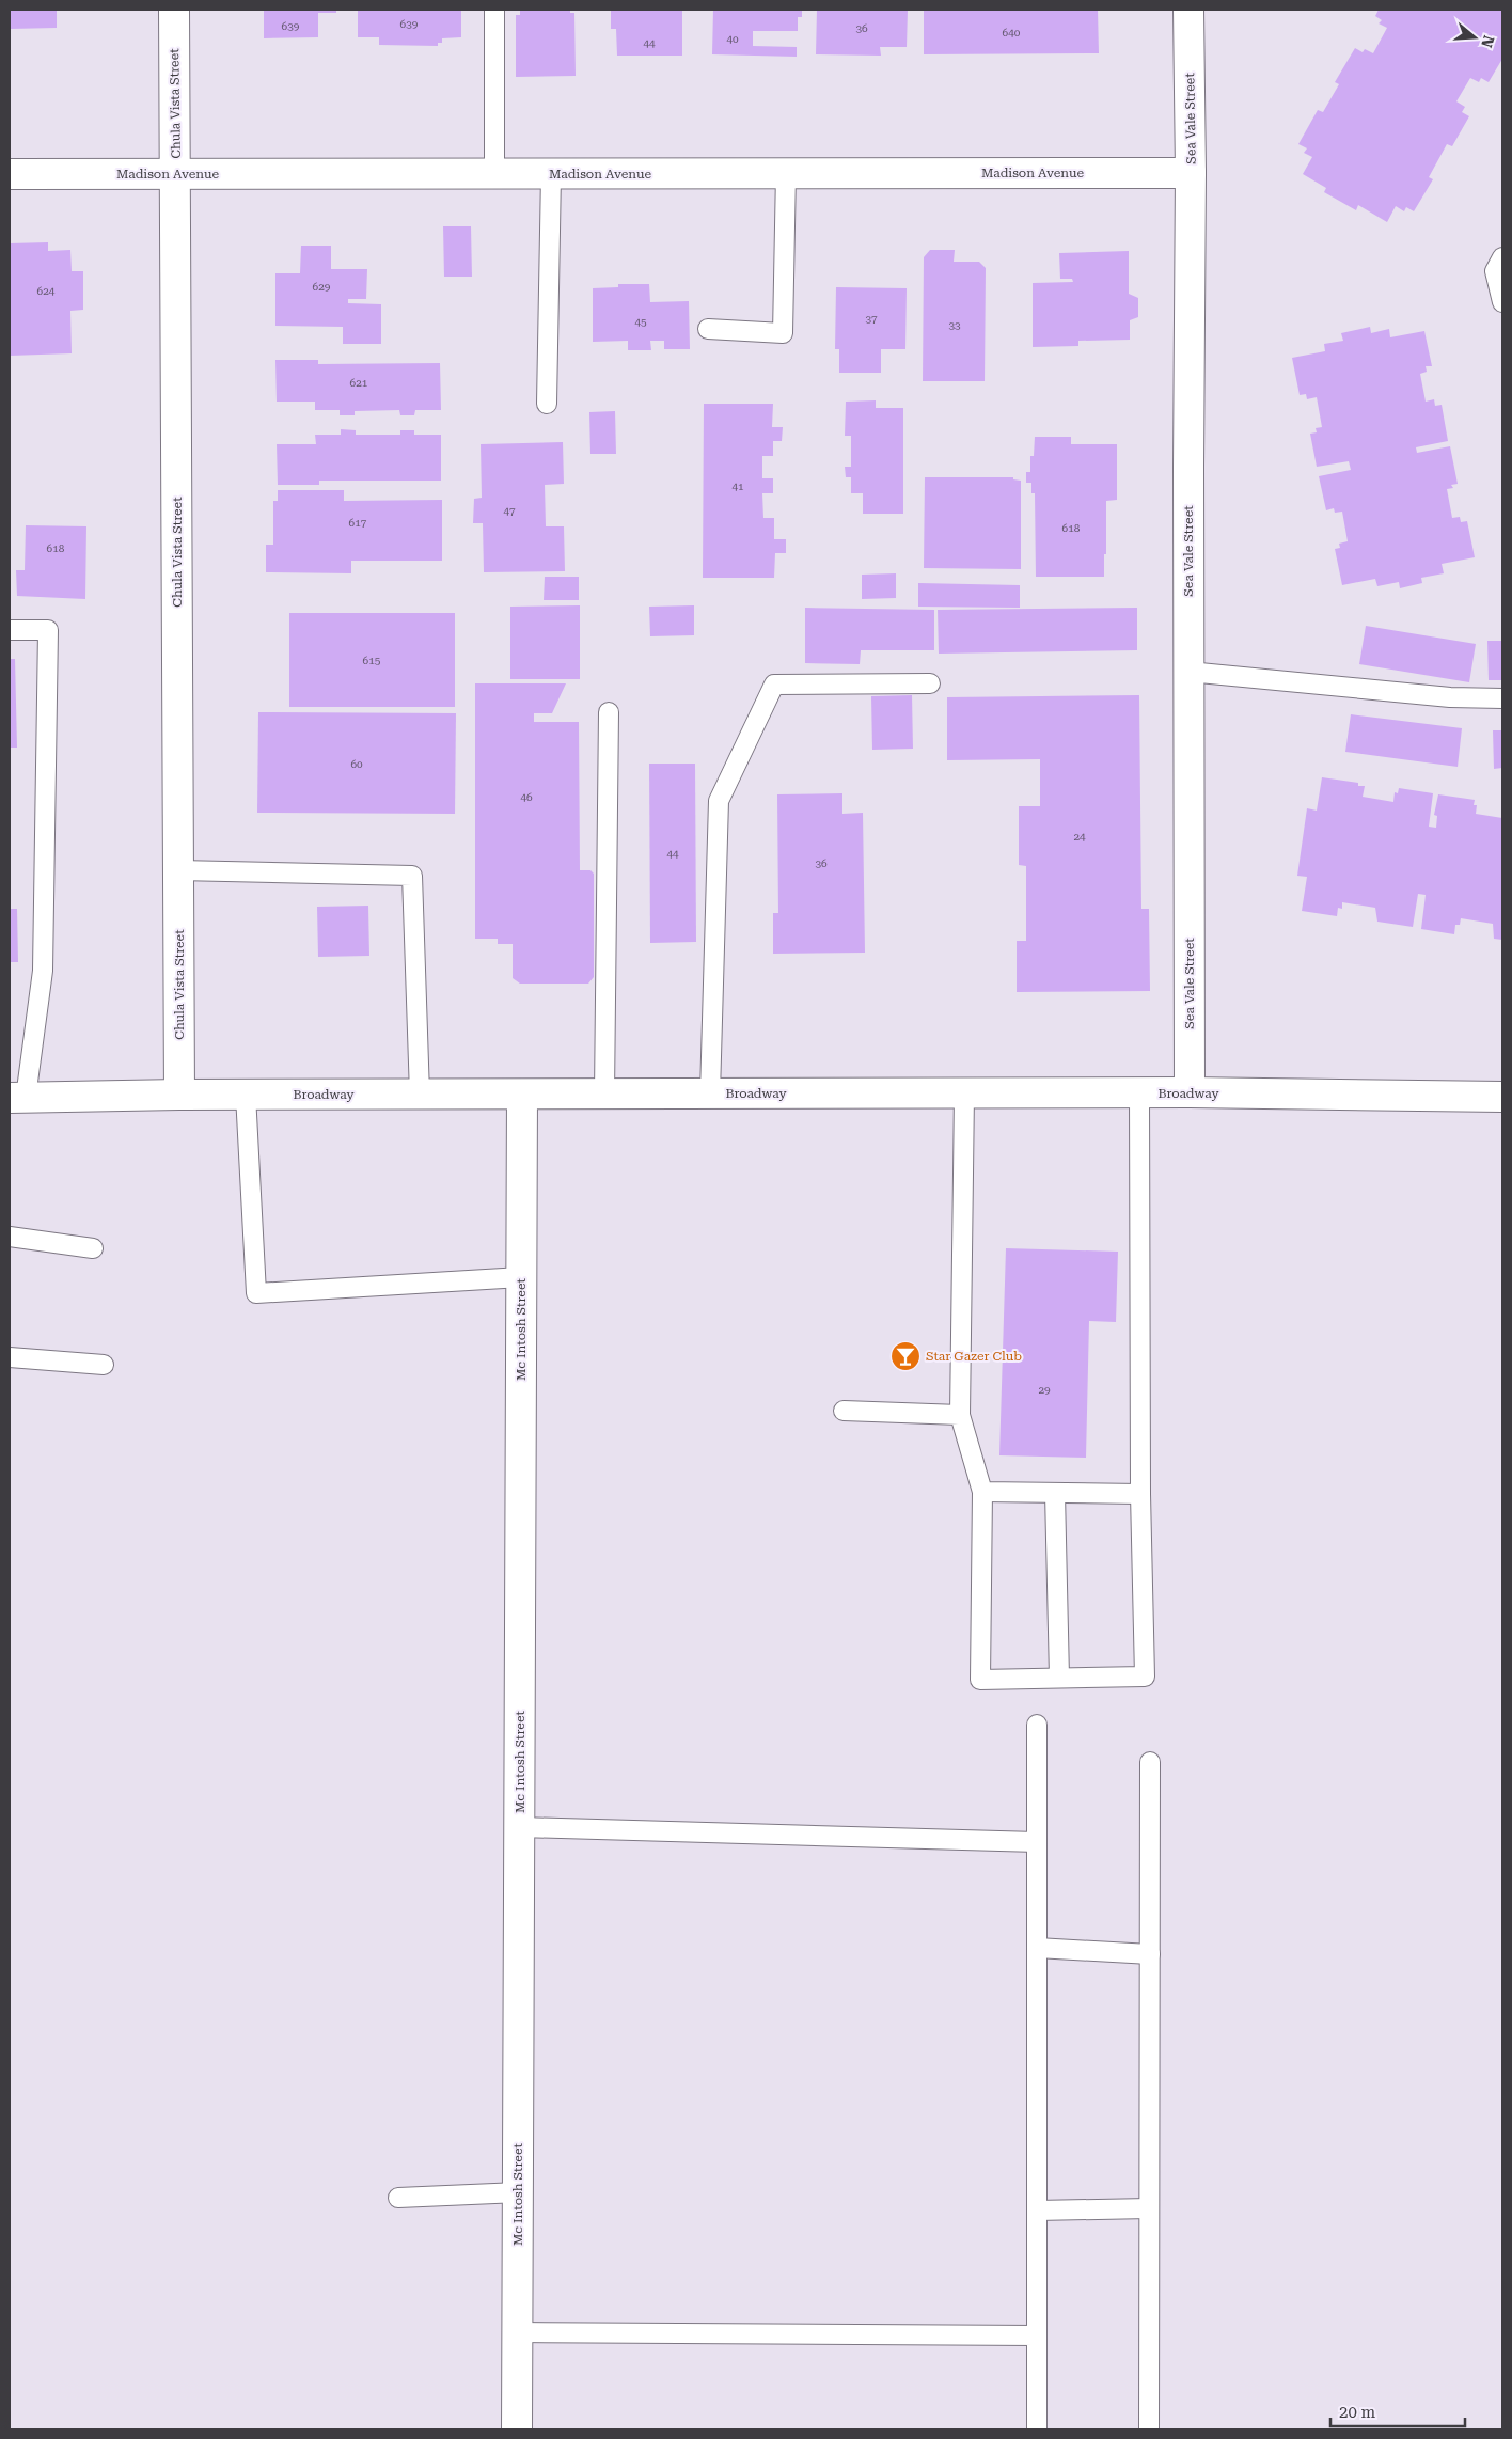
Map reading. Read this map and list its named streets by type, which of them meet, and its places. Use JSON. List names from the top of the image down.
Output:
{
  "streets": {
    "street": [
      "Chula Vista Street",
      "Sea Vale Street",
      "Madison Avenue",
      "Broadway",
      "Mc Intosh Street"
    ]
  },
  "crossings": [
    ["Chula Vista Street", "Madison Avenue"],
    ["Chula Vista Street", "Broadway"],
    ["Sea Vale Street", "Madison Avenue"],
    ["Sea Vale Street", "Broadway"],
    ["Broadway", "Mc Intosh Street"]
  ],
  "places": {
    "bar": ["Star Gazer Club"]
  },
  "house_numbers": [
    "639",
    "639",
    "36",
    "640",
    "40",
    "44",
    "629",
    "624",
    "37",
    "45",
    "33",
    "621",
    "41",
    "47",
    "617",
    "618",
    "618",
    "615",
    "60",
    "46",
    "24",
    "44",
    "36",
    "29"
  ],
  "scale_bar": "20 m",
  "north": "right"
}
